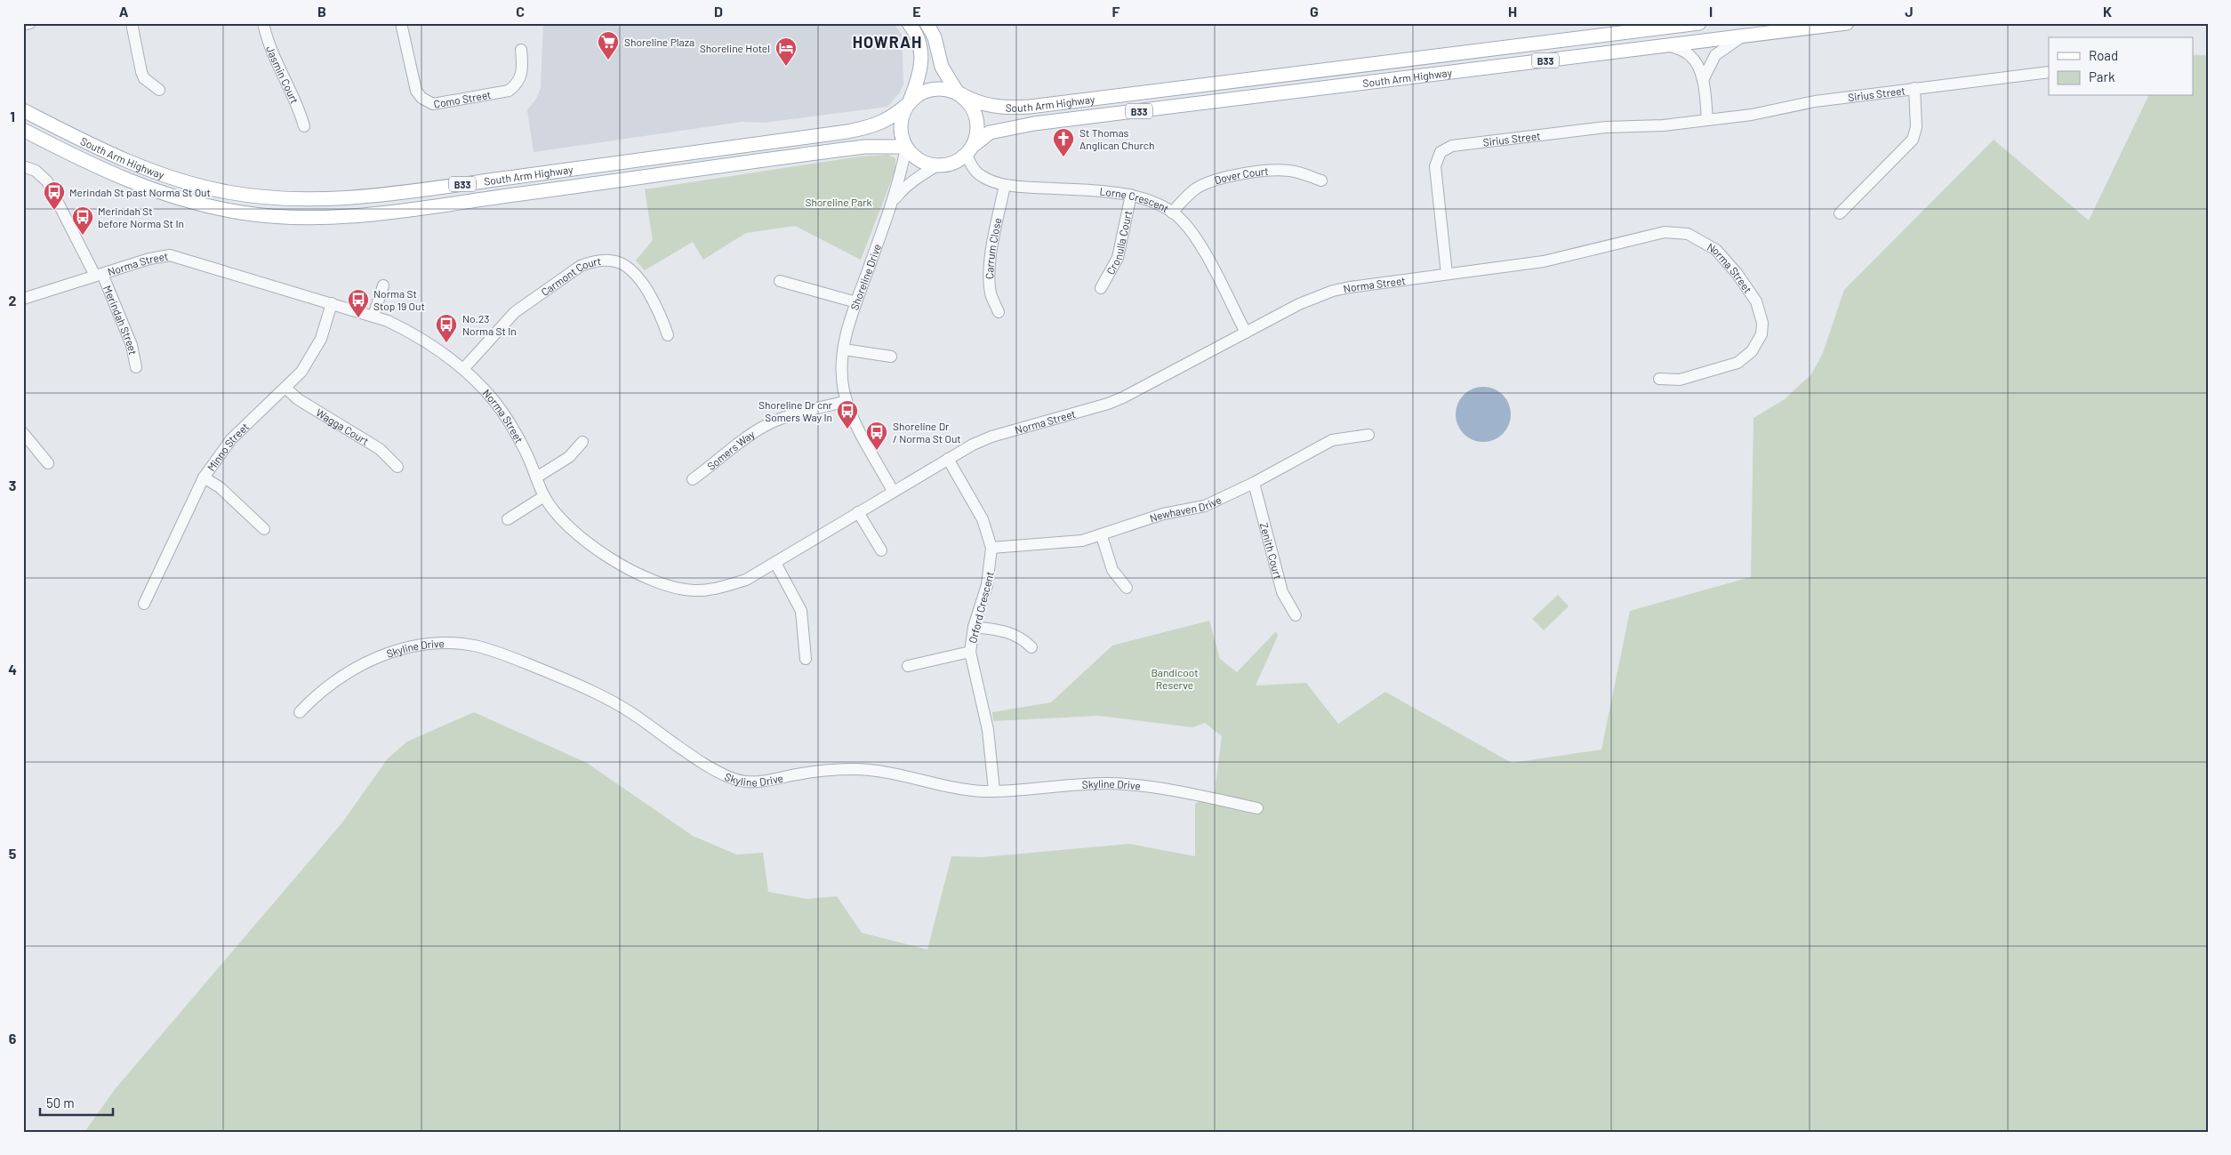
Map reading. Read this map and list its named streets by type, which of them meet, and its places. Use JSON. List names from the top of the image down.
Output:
{
  "streets": {
    "main road": ["B33", "South Arm Highway"],
    "street": [
      "Jasmin Court",
      "Sirius Street",
      "Como Street",
      "Dover Court",
      "Lorne Crescent",
      "Cronulla Court",
      "Carrum Close",
      "Norma Street",
      "Shoreline Drive",
      "Carmont Court",
      "Merindah Street",
      "Wagga Court",
      "Minno Street",
      "Somers Way",
      "Newhaven Drive",
      "Zenith Court",
      "Orford Crescent",
      "Skyline Drive"
    ]
  },
  "crossings": [
    ["B33", "South Arm Highway"],
    ["B33", "Lorne Crescent"],
    ["B33", "Shoreline Drive"],
    ["South Arm Highway", "Lorne Crescent"],
    ["South Arm Highway", "Shoreline Drive"],
    ["Sirius Street", "Norma Street"],
    ["Dover Court", "Lorne Crescent"],
    ["Lorne Crescent", "Cronulla Court"],
    ["Lorne Crescent", "Carrum Close"],
    ["Lorne Crescent", "Norma Street"],
    ["Lorne Crescent", "Shoreline Drive"],
    ["Norma Street", "Shoreline Drive"],
    ["Norma Street", "Carmont Court"],
    ["Norma Street", "Merindah Street"],
    ["Norma Street", "Minno Street"],
    ["Norma Street", "Orford Crescent"],
    ["Shoreline Drive", "Somers Way"],
    ["Wagga Court", "Minno Street"],
    ["Newhaven Drive", "Zenith Court"],
    ["Newhaven Drive", "Orford Crescent"],
    ["Orford Crescent", "Skyline Drive"]
  ],
  "districts": ["HOWRAH"],
  "parks": ["Shoreline Park", "Bandicoot Reserve"],
  "places": {
    "supermarket": ["Shoreline Plaza"],
    "hotel": ["Shoreline Hotel"],
    "church": ["St Thomas Anglican Church"],
    "bus stop": [
      "Merindah St past Norma St Out",
      "Merindah St before Norma St In",
      "Norma St Stop 19 Out",
      "No.23 Norma St In",
      "Shoreline Dr cnr Somers Way In",
      "Shoreline Dr / Norma St Out"
    ]
  },
  "legend": ["Road", "Park"],
  "scale_bar": "50 m",
  "grid": {
    "columns": [
      "A",
      "B",
      "C",
      "D",
      "E",
      "F",
      "G",
      "H",
      "I",
      "J",
      "K"
    ],
    "rows": [
      "1",
      "2",
      "3",
      "4",
      "5",
      "6"
    ]
  }
}
